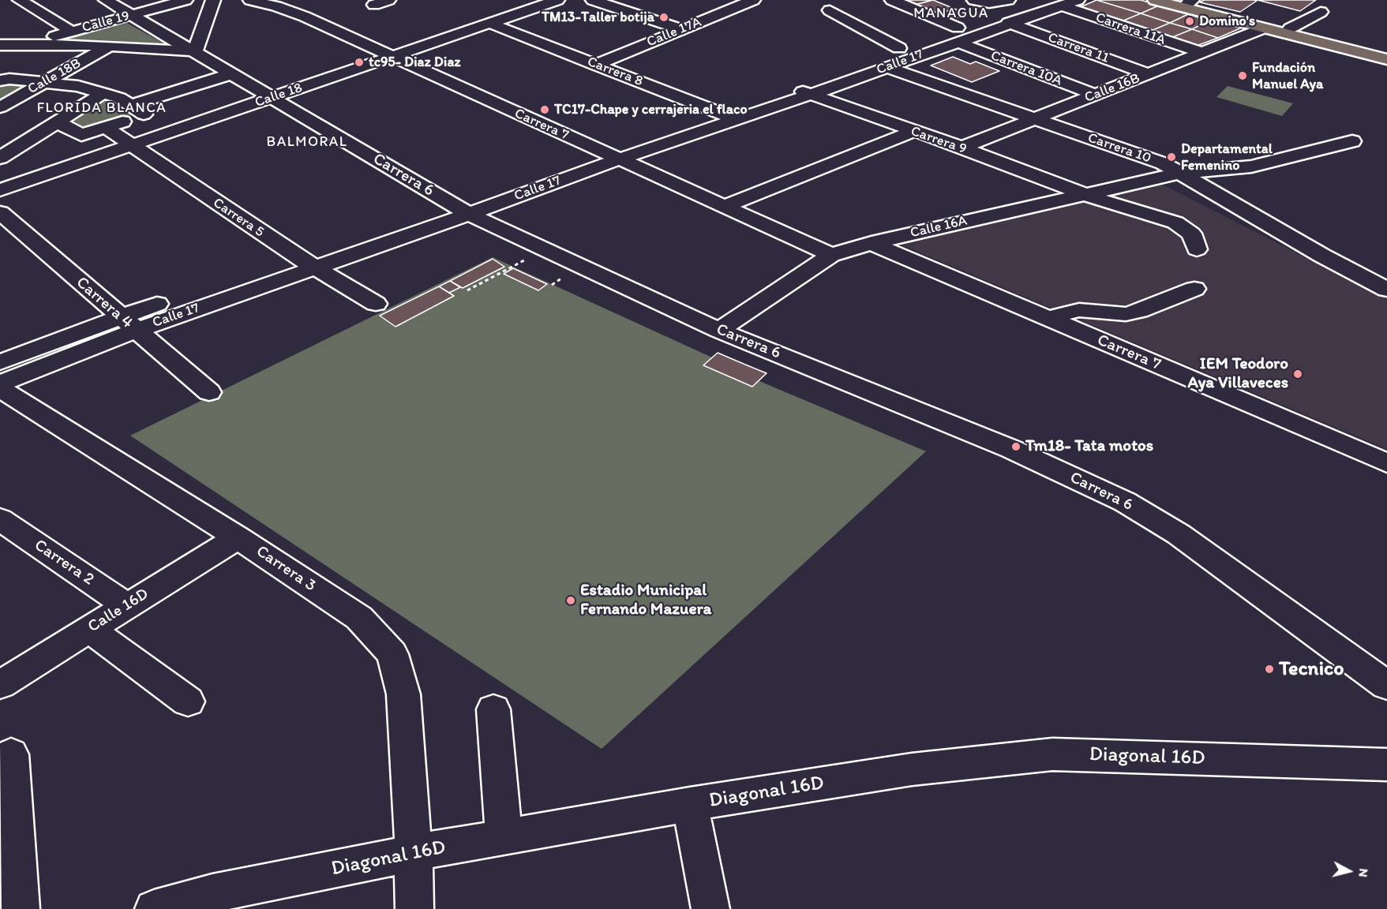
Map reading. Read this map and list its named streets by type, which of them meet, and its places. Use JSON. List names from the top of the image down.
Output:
{
  "streets": {
    "street": [
      "Calle 19",
      "Carrera 11A",
      "Calle 17A",
      "Carrera 11",
      "Calle 17",
      "Carrera 10A",
      "Carrera 8",
      "Calle 18B",
      "Calle 16B",
      "Calle 18",
      "Carrera 7",
      "Carrera 9",
      "Carrera 10",
      "Carrera 6",
      "Carrera 5",
      "Calle 16A",
      "Carrera 4",
      "Carrera 2",
      "Carrera 3",
      "Calle 16D",
      "Diagonal 16D"
    ]
  },
  "crossings": [
    ["Calle 19", "Carrera 6"],
    ["Carrera 11A", "Calle 17"],
    ["Carrera 11A", "Calle 16B"],
    ["Calle 17A", "Carrera 8"],
    ["Carrera 11", "Calle 17"],
    ["Carrera 11", "Calle 16B"],
    ["Calle 17", "Carrera 10A"],
    ["Calle 17", "Carrera 8"],
    ["Calle 17", "Carrera 7"],
    ["Calle 17", "Carrera 9"],
    ["Calle 17", "Carrera 10"],
    ["Calle 17", "Carrera 6"],
    ["Calle 17", "Carrera 5"],
    ["Calle 17", "Carrera 4"],
    ["Carrera 10A", "Calle 16B"],
    ["Carrera 8", "Calle 18"],
    ["Calle 16B", "Carrera 9"],
    ["Calle 16B", "Carrera 10"],
    ["Calle 18", "Carrera 7"],
    ["Calle 18", "Carrera 6"],
    ["Calle 18", "Carrera 5"],
    ["Carrera 7", "Calle 16A"],
    ["Carrera 9", "Calle 16A"],
    ["Carrera 10", "Calle 16A"],
    ["Carrera 6", "Calle 16A"],
    ["Carrera 2", "Calle 16D"],
    ["Carrera 3", "Calle 16D"],
    ["Carrera 3", "Diagonal 16D"]
  ],
  "districts": ["MANAGUA", "FLORIDA BLANCA", "BALMORAL"],
  "places": [
    "TM13-Taller botija",
    "Domino's",
    "tc95- Diaz Diaz",
    "Fundación Manuel Aya",
    "TC17-Chape y cerrajeria el flaco",
    "Departamental Femenino",
    "IEM Teodoro Aya Villaveces",
    "Tm18- Tata motos",
    "Estadio Municipal Fernando Mazuera",
    "Tecnico"
  ],
  "north": "right"
}
